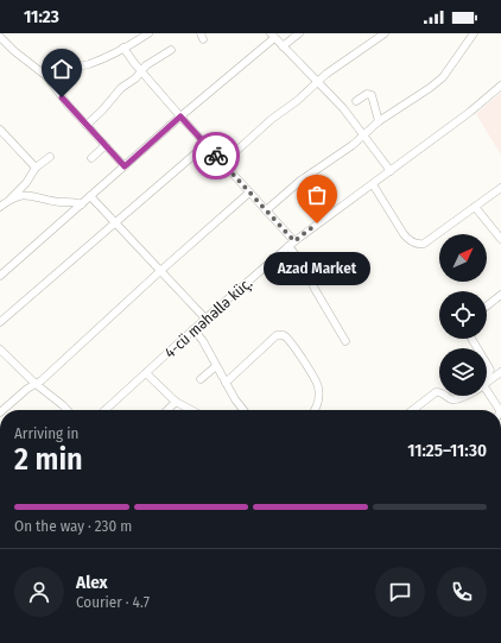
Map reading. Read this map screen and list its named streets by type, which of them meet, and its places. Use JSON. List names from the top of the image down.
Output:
{
  "streets": {
    "street": ["4-cü məhəllə küç."]
  },
  "places": ["Azad Market"],
  "north": "top right",
  "page": {
    "status": "11:23",
    "bubble": "Azad Market",
    "heading": ["2 min", "Arriving in", "11:25–11:30"],
    "panel": ["Alex", "Courier · 4.7"],
    "bar": "On the way · 230 m"
  }
}
